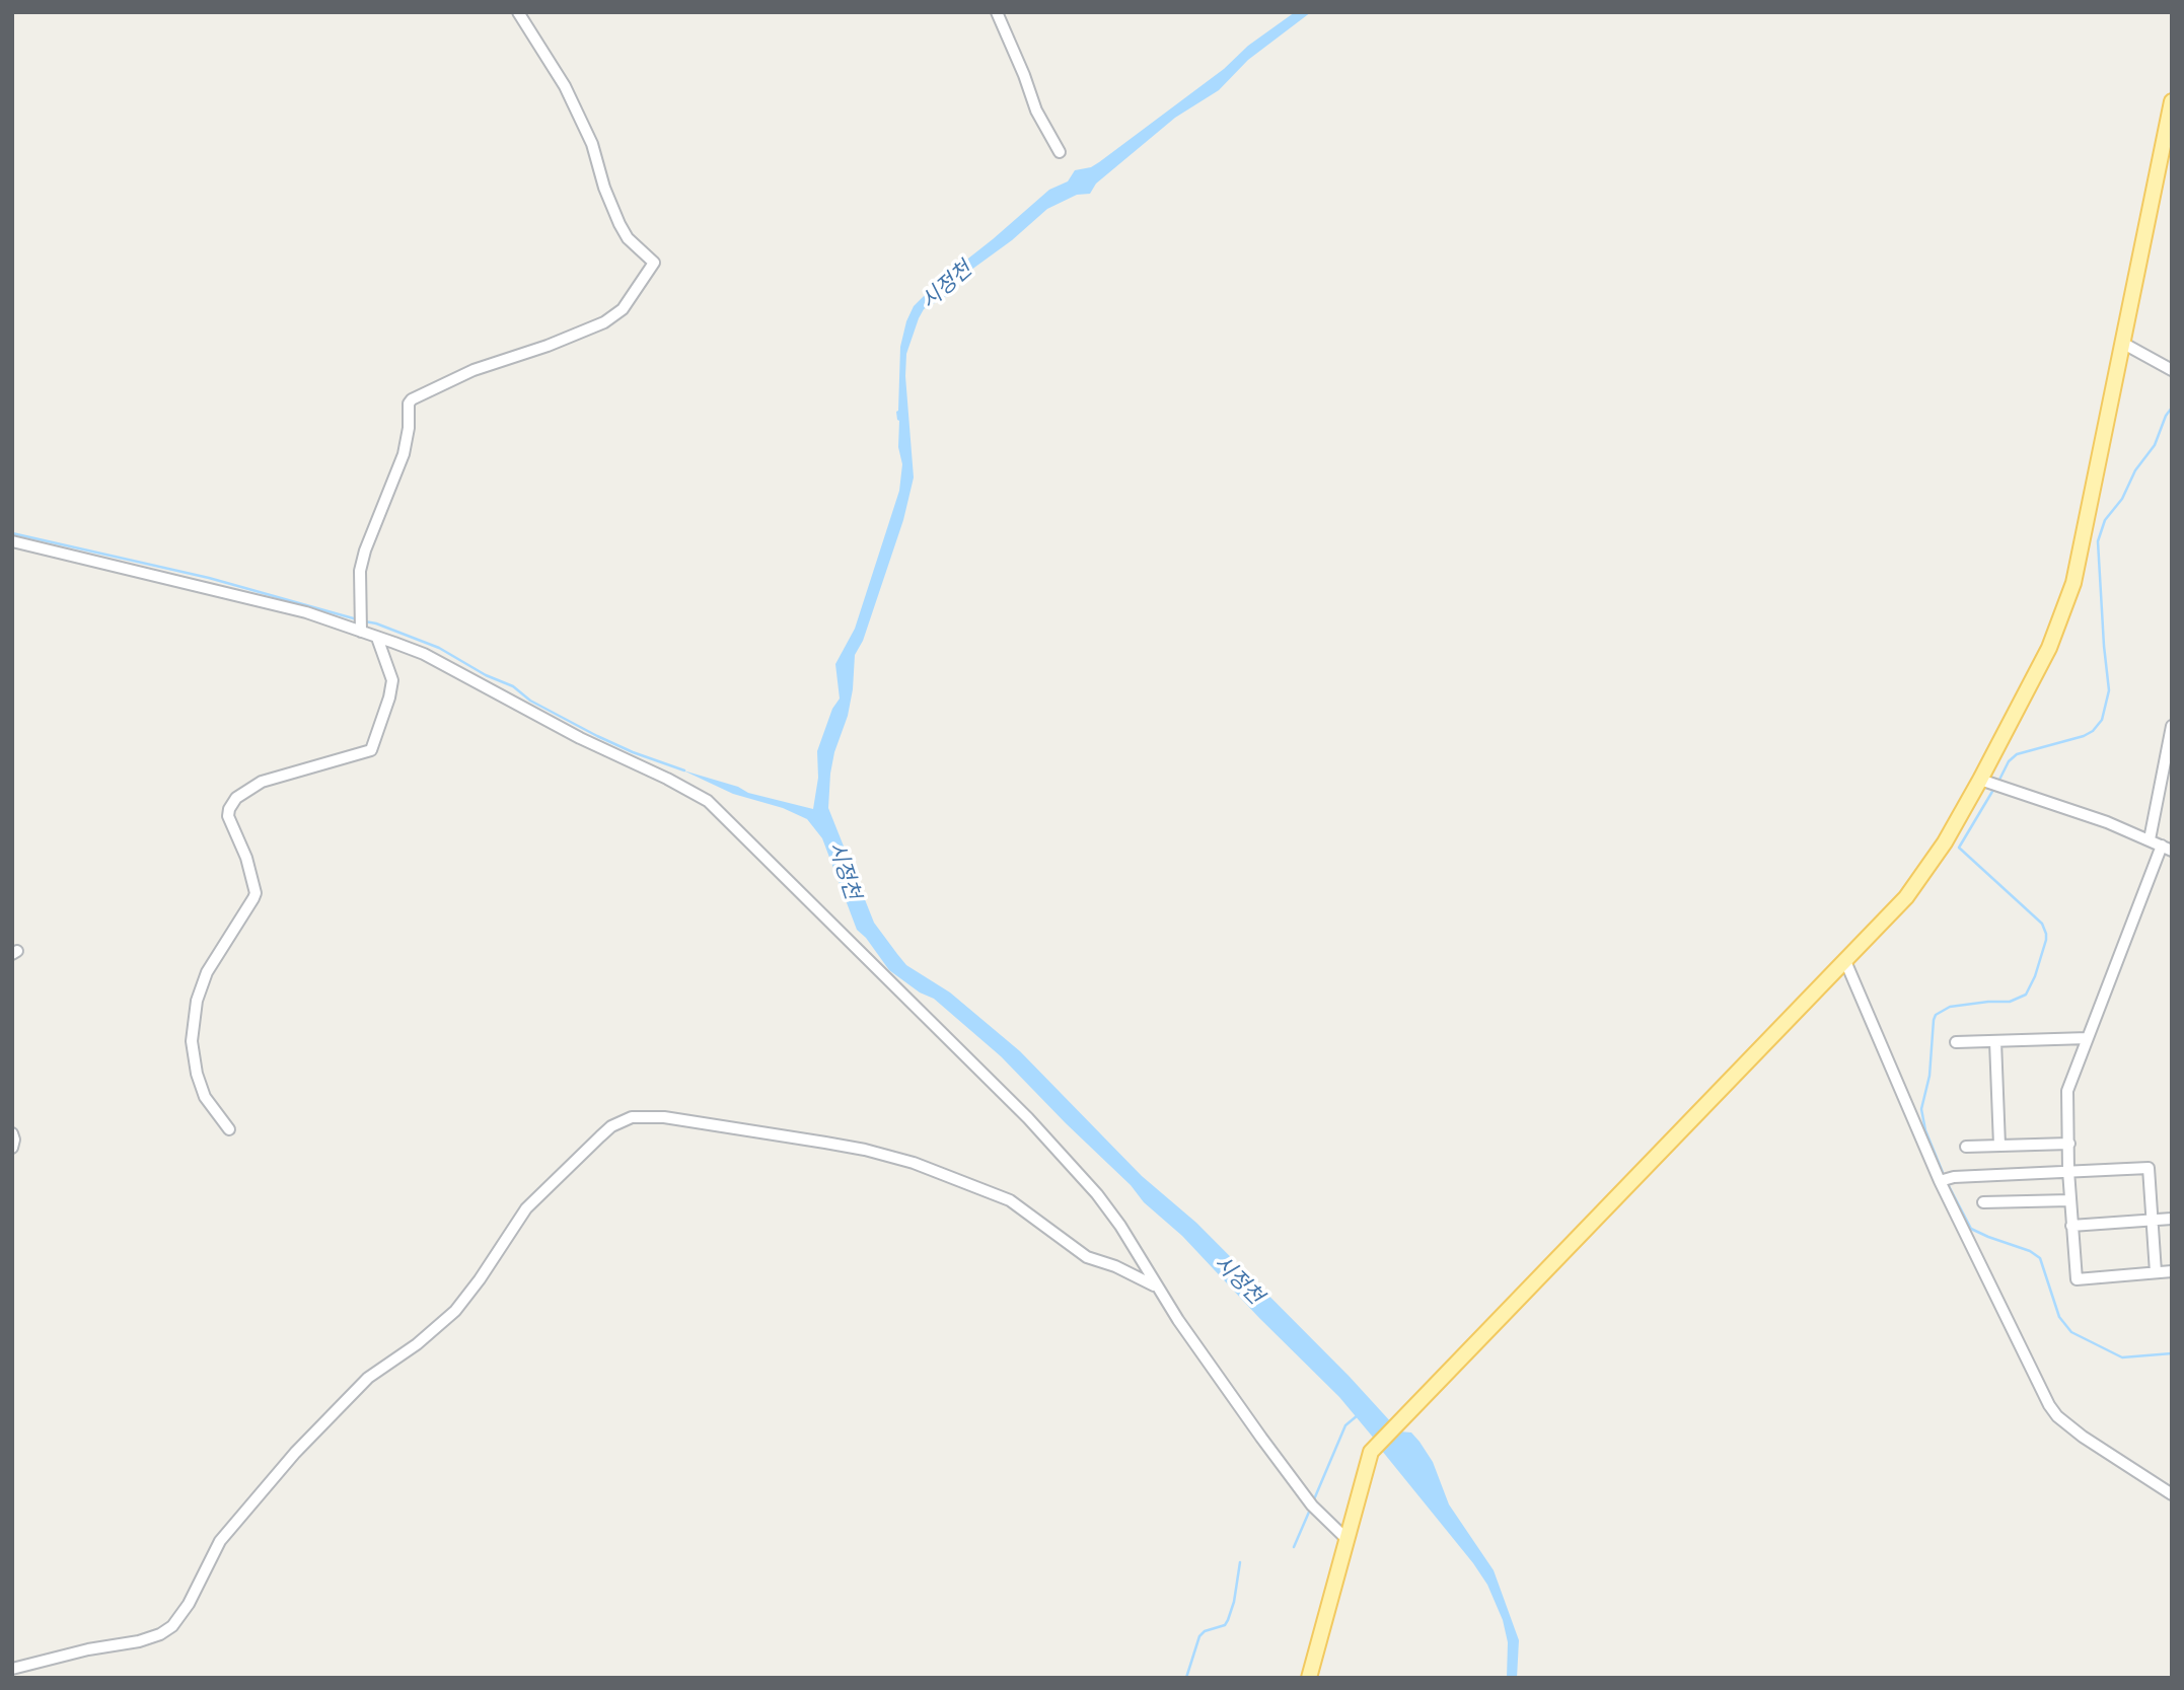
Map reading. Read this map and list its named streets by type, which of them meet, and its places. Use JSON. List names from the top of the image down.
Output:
{
  "water": ["시정천"]
}
